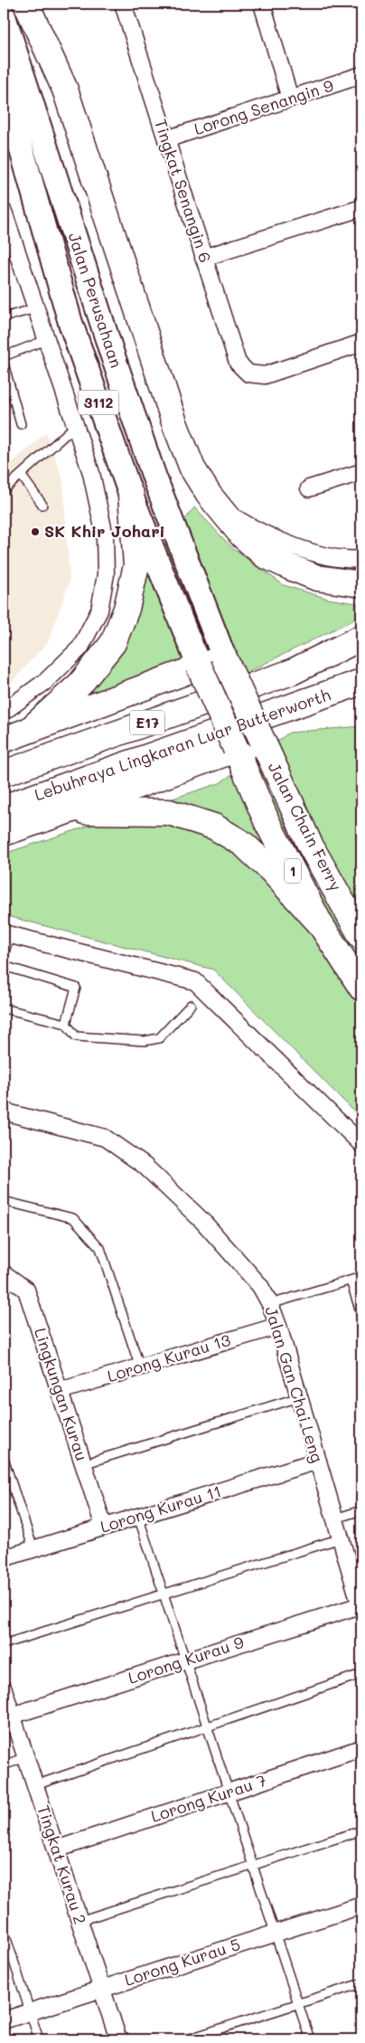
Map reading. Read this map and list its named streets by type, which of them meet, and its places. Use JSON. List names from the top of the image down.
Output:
{
  "streets": {
    "highway": [
      "E17",
      "Lebuhraya Lingkaran Luar Butterworth",
      "Jalan Chain Ferry",
      "1"
    ],
    "main road": ["Jalan Perusahaan", "3112"],
    "street": [
      "Lorong Senangin 9",
      "Tingkat Senangin 6",
      "Lorong Kurau 13",
      "Jalan Gan Chai Leng",
      "Lingkungan Kurau",
      "Lorong Kurau 11",
      "Lorong Kurau 9",
      "Lorong Kurau 7",
      "Tingkat Kurau 2",
      "Lorong Kurau 5"
    ]
  },
  "crossings": [
    ["Lorong Senangin 9", "Tingkat Senangin 6"],
    ["Jalan Perusahaan", "1"],
    ["Jalan Chain Ferry", "1"],
    ["Lorong Kurau 13", "Jalan Gan Chai Leng"],
    ["Lorong Kurau 13", "Lingkungan Kurau"],
    ["Jalan Gan Chai Leng", "Lorong Kurau 11"],
    ["Jalan Gan Chai Leng", "Lorong Kurau 9"],
    ["Lingkungan Kurau", "Lorong Kurau 11"],
    ["Lorong Kurau 9", "Tingkat Kurau 2"],
    ["Lorong Kurau 7", "Tingkat Kurau 2"],
    ["Tingkat Kurau 2", "Lorong Kurau 5"]
  ],
  "places": ["SK Khir Johari"]
}
